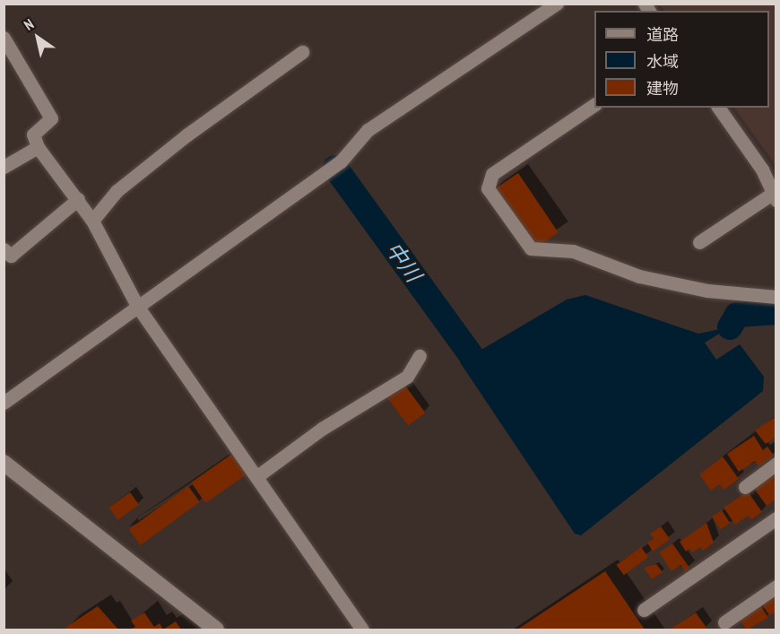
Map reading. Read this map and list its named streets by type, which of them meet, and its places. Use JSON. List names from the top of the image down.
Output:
{
  "water": ["中川"],
  "legend": ["道路", "水域", "建物"],
  "north": "top left"
}
